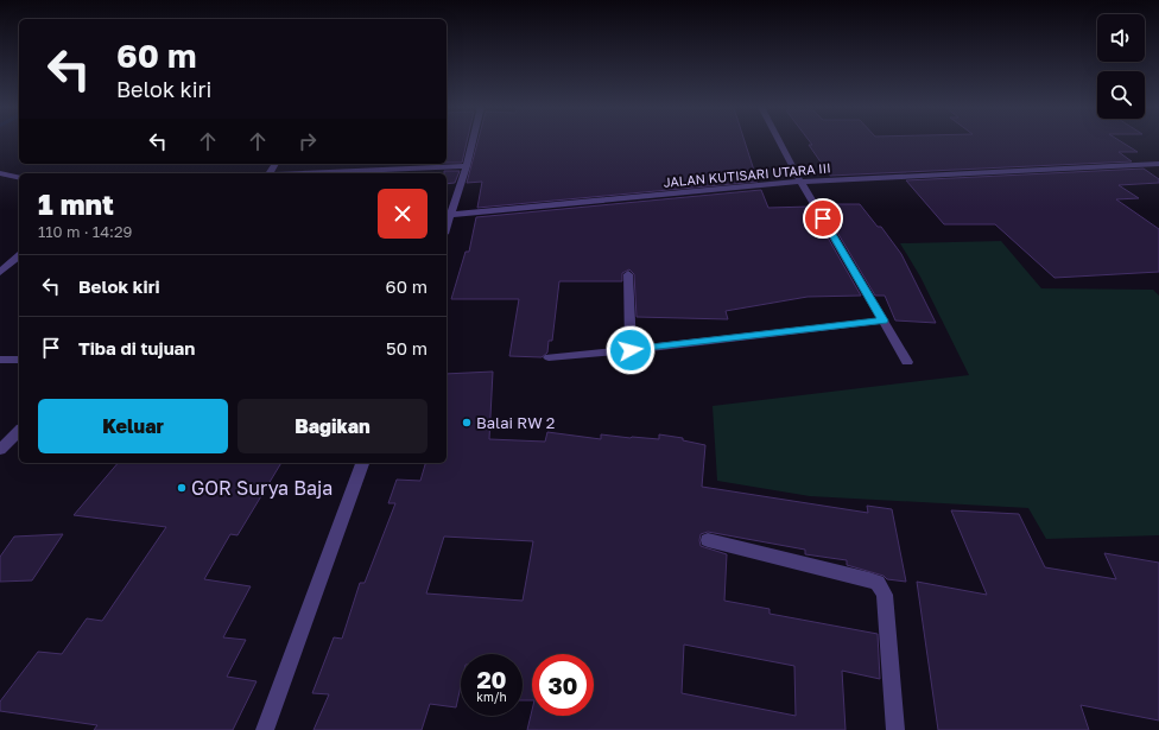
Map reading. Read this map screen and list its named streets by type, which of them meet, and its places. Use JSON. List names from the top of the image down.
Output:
{
  "streets": {
    "street": ["JALAN KUTISARI UTARA III"]
  },
  "places": ["Balai RW 2", "GOR Surya Baja"],
  "page": {
    "turn": ["60 m", "Belok kiri"],
    "heading": ["1 mnt", "110 m · 14:29"],
    "list": [
      {
        "name": "Belok kiri",
        "value": "60 m"
      },
      {
        "name": "Tiba di tujuan",
        "value": "50 m"
      }
    ],
    "buttons": ["Keluar", "Bagikan"],
    "speed": "20 km/h",
    "limit": "30"
  }
}
